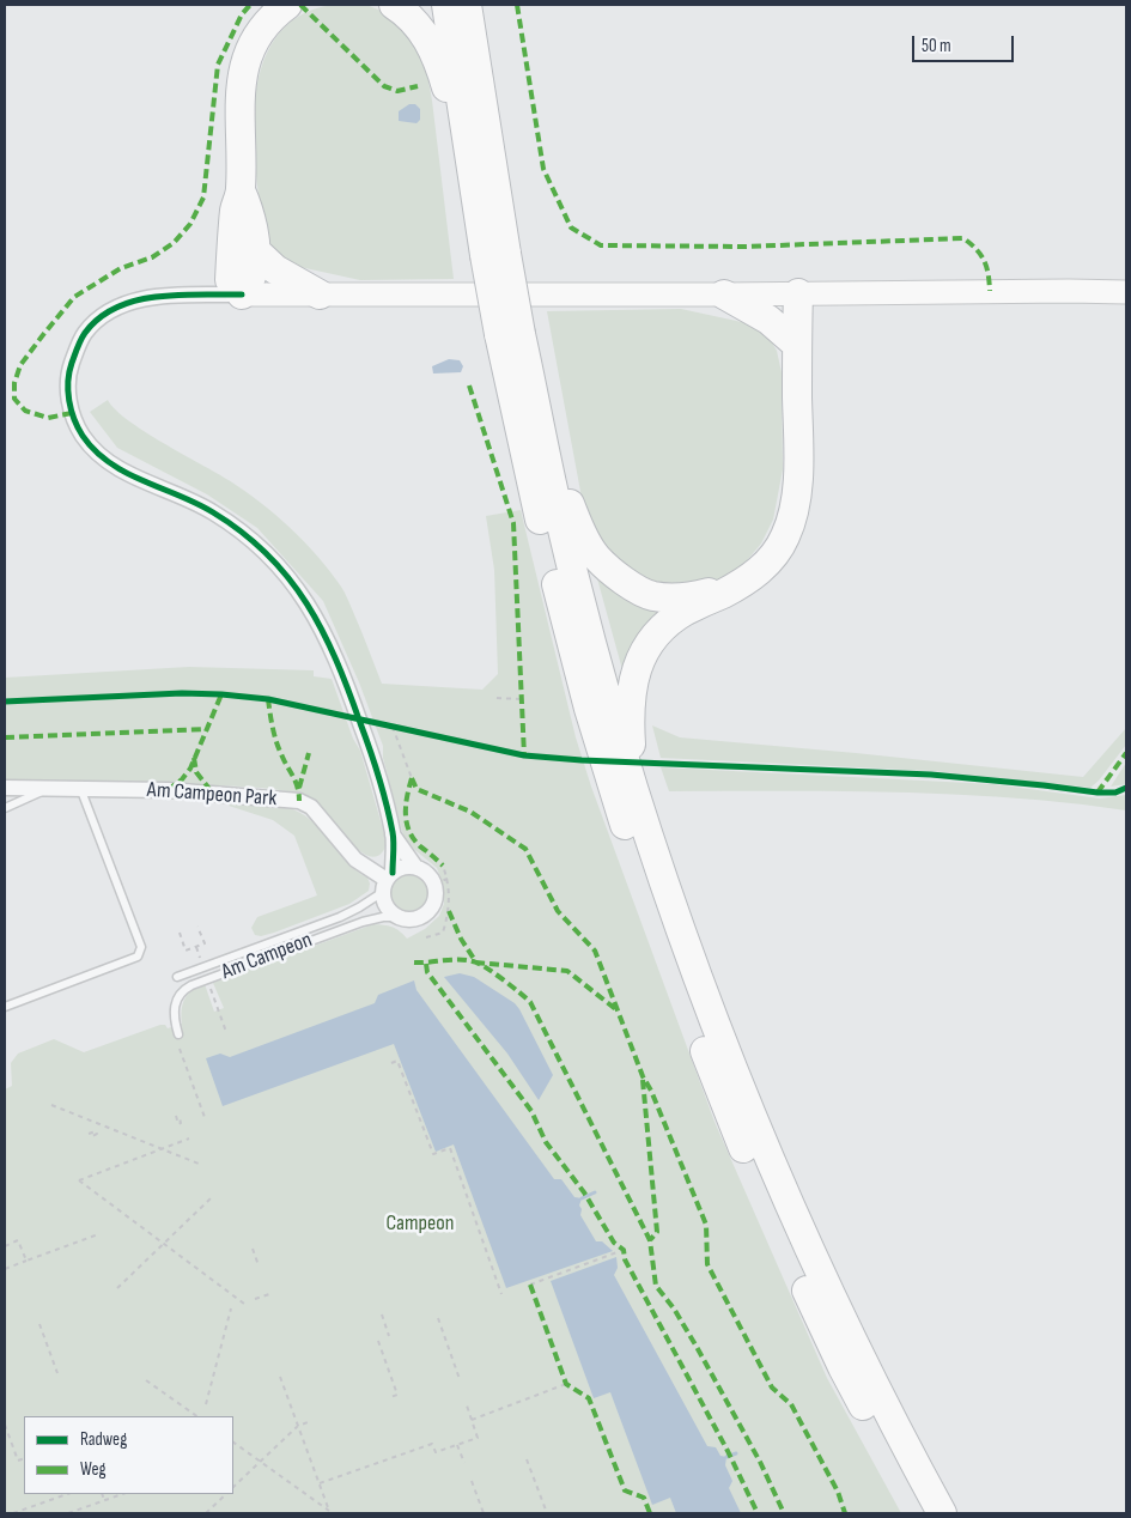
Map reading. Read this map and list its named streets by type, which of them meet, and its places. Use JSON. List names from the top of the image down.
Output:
{
  "streets": {
    "street": ["Am Campeon Park"],
    "lane": ["Am Campeon"]
  },
  "crossings": [
    ["Am Campeon Park", "Am Campeon"]
  ],
  "parks": ["Campeon"],
  "legend": ["Radweg", "Weg"],
  "scale_bar": "50 m"
}
